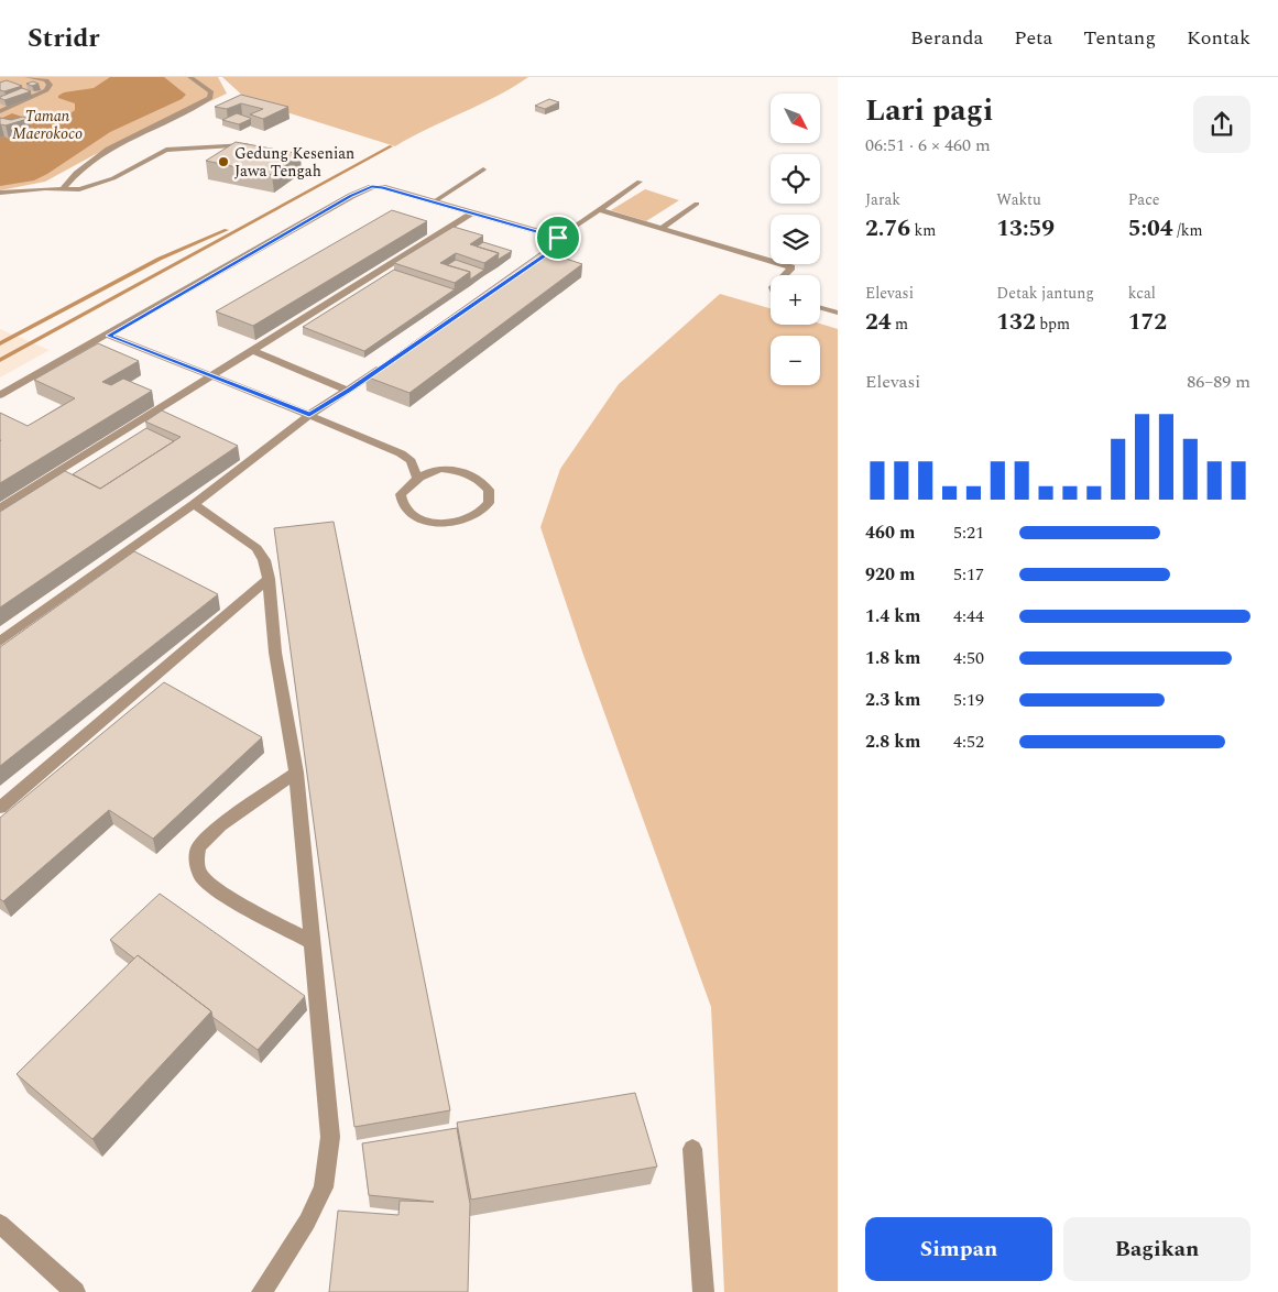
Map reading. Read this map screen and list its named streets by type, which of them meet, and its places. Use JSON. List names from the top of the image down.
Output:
{
  "parks": ["Taman Maerokoco"],
  "places": ["Gedung Kesenian Jawa Tengah"],
  "north": "bottom right",
  "page": {
    "header": "Stridr",
    "nav": [
      "Beranda",
      "Peta",
      "Tentang",
      "Kontak"
    ],
    "heading": ["Lari pagi", "06:51 · 6 × 460 m"],
    "map_buttons": ["+", "−"],
    "stats": [
      ["Jarak", "2.76 km"],
      ["Waktu", "13:59"],
      ["Pace", "5:04 /km"],
      ["Elevasi", "24 m"],
      ["Detak jantung", "132 bpm"],
      ["kcal", "172"]
    ],
    "chart": ["Elevasi", "86–89 m"],
    "list": [
      {
        "name": "460 m",
        "note": "5:21"
      },
      {
        "name": "920 m",
        "note": "5:17"
      },
      {
        "name": "1.4 km",
        "note": "4:44"
      },
      {
        "name": "1.8 km",
        "note": "4:50"
      },
      {
        "name": "2.3 km",
        "note": "5:19"
      },
      {
        "name": "2.8 km",
        "note": "4:52"
      }
    ],
    "buttons": ["Simpan", "Bagikan"]
  }
}
